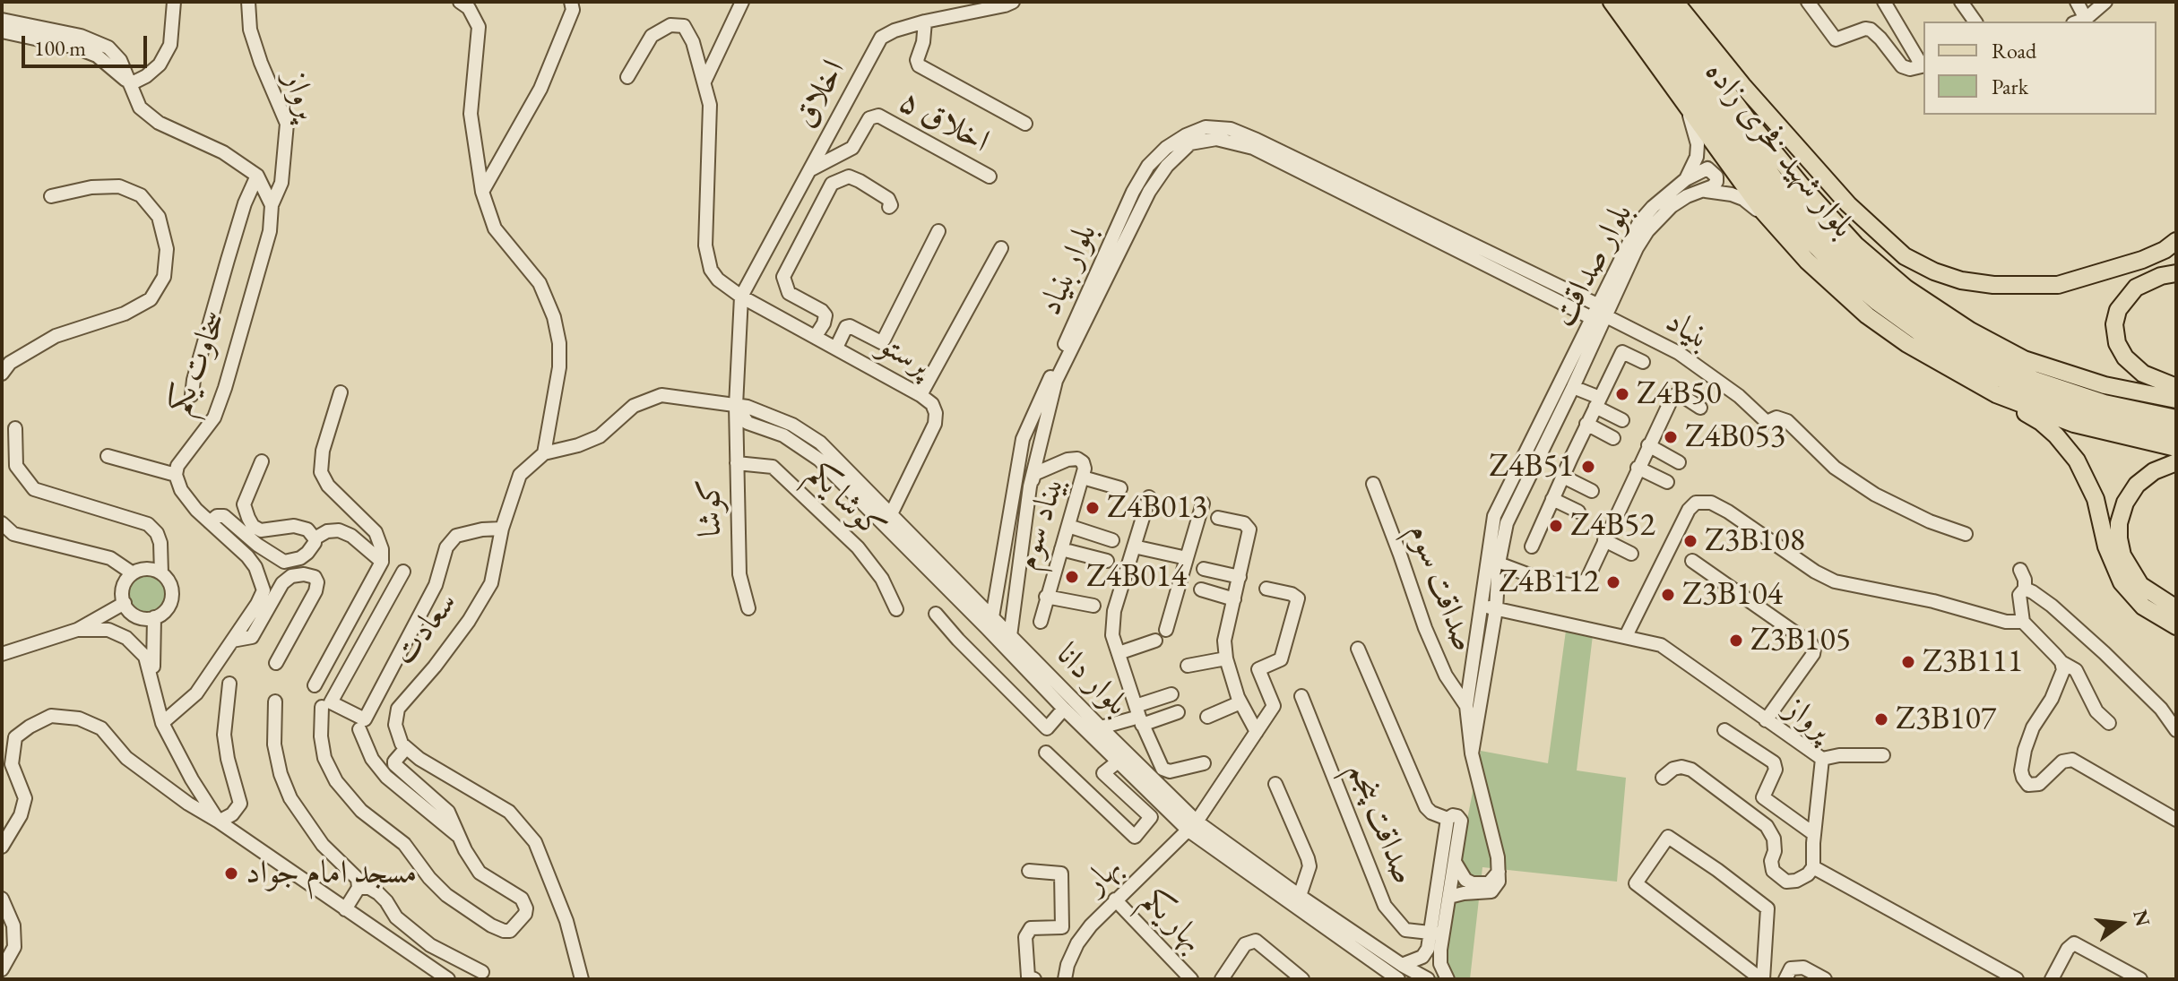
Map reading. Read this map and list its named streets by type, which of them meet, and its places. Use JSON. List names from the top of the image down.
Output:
{
  "streets": {
    "main road": ["بلوار شهید فخری زاده"],
    "street": [
      "اخلاق",
      "پرواز",
      "اخلاق ۵",
      "بلوار صداقت",
      "بلوار بنیاد",
      "بنیاد",
      "پرستو",
      "سخاوت یکم",
      "کوشا یکم",
      "کوشا",
      "بیناد سوم",
      "صداقت سوم",
      "سعادت",
      "بلوار دانا",
      "صداقت پنجم",
      "بهار",
      "بهار یکم"
    ]
  },
  "crossings": [
    ["اخلاق", "اخلاق ۵"],
    ["اخلاق", "پرستو"],
    ["پرواز", "بلوار صداقت"],
    ["پرواز", "سخاوت یکم"],
    ["بلوار صداقت", "بنیاد"],
    ["بلوار صداقت", "صداقت سوم"],
    ["بلوار بنیاد", "بیناد سوم"],
    ["بلوار بنیاد", "بلوار دانا"],
    ["پرستو", "بلوار دانا"],
    ["کوشا یکم", "کوشا"],
    ["کوشا", "بلوار دانا"],
    ["بلوار دانا", "بهار"],
    ["بهار", "بهار یکم"]
  ],
  "places": [
    "Z4B50",
    "Z4B053",
    "Z4B51",
    "Z4B013",
    "Z4B52",
    "Z3B108",
    "Z4B014",
    "Z4B112",
    "Z3B104",
    "Z3B105",
    "Z3B111",
    "Z3B107",
    "مسجد امام جواد"
  ],
  "legend": ["Road", "Park"],
  "scale_bar": "100 m",
  "north": "right"
}
